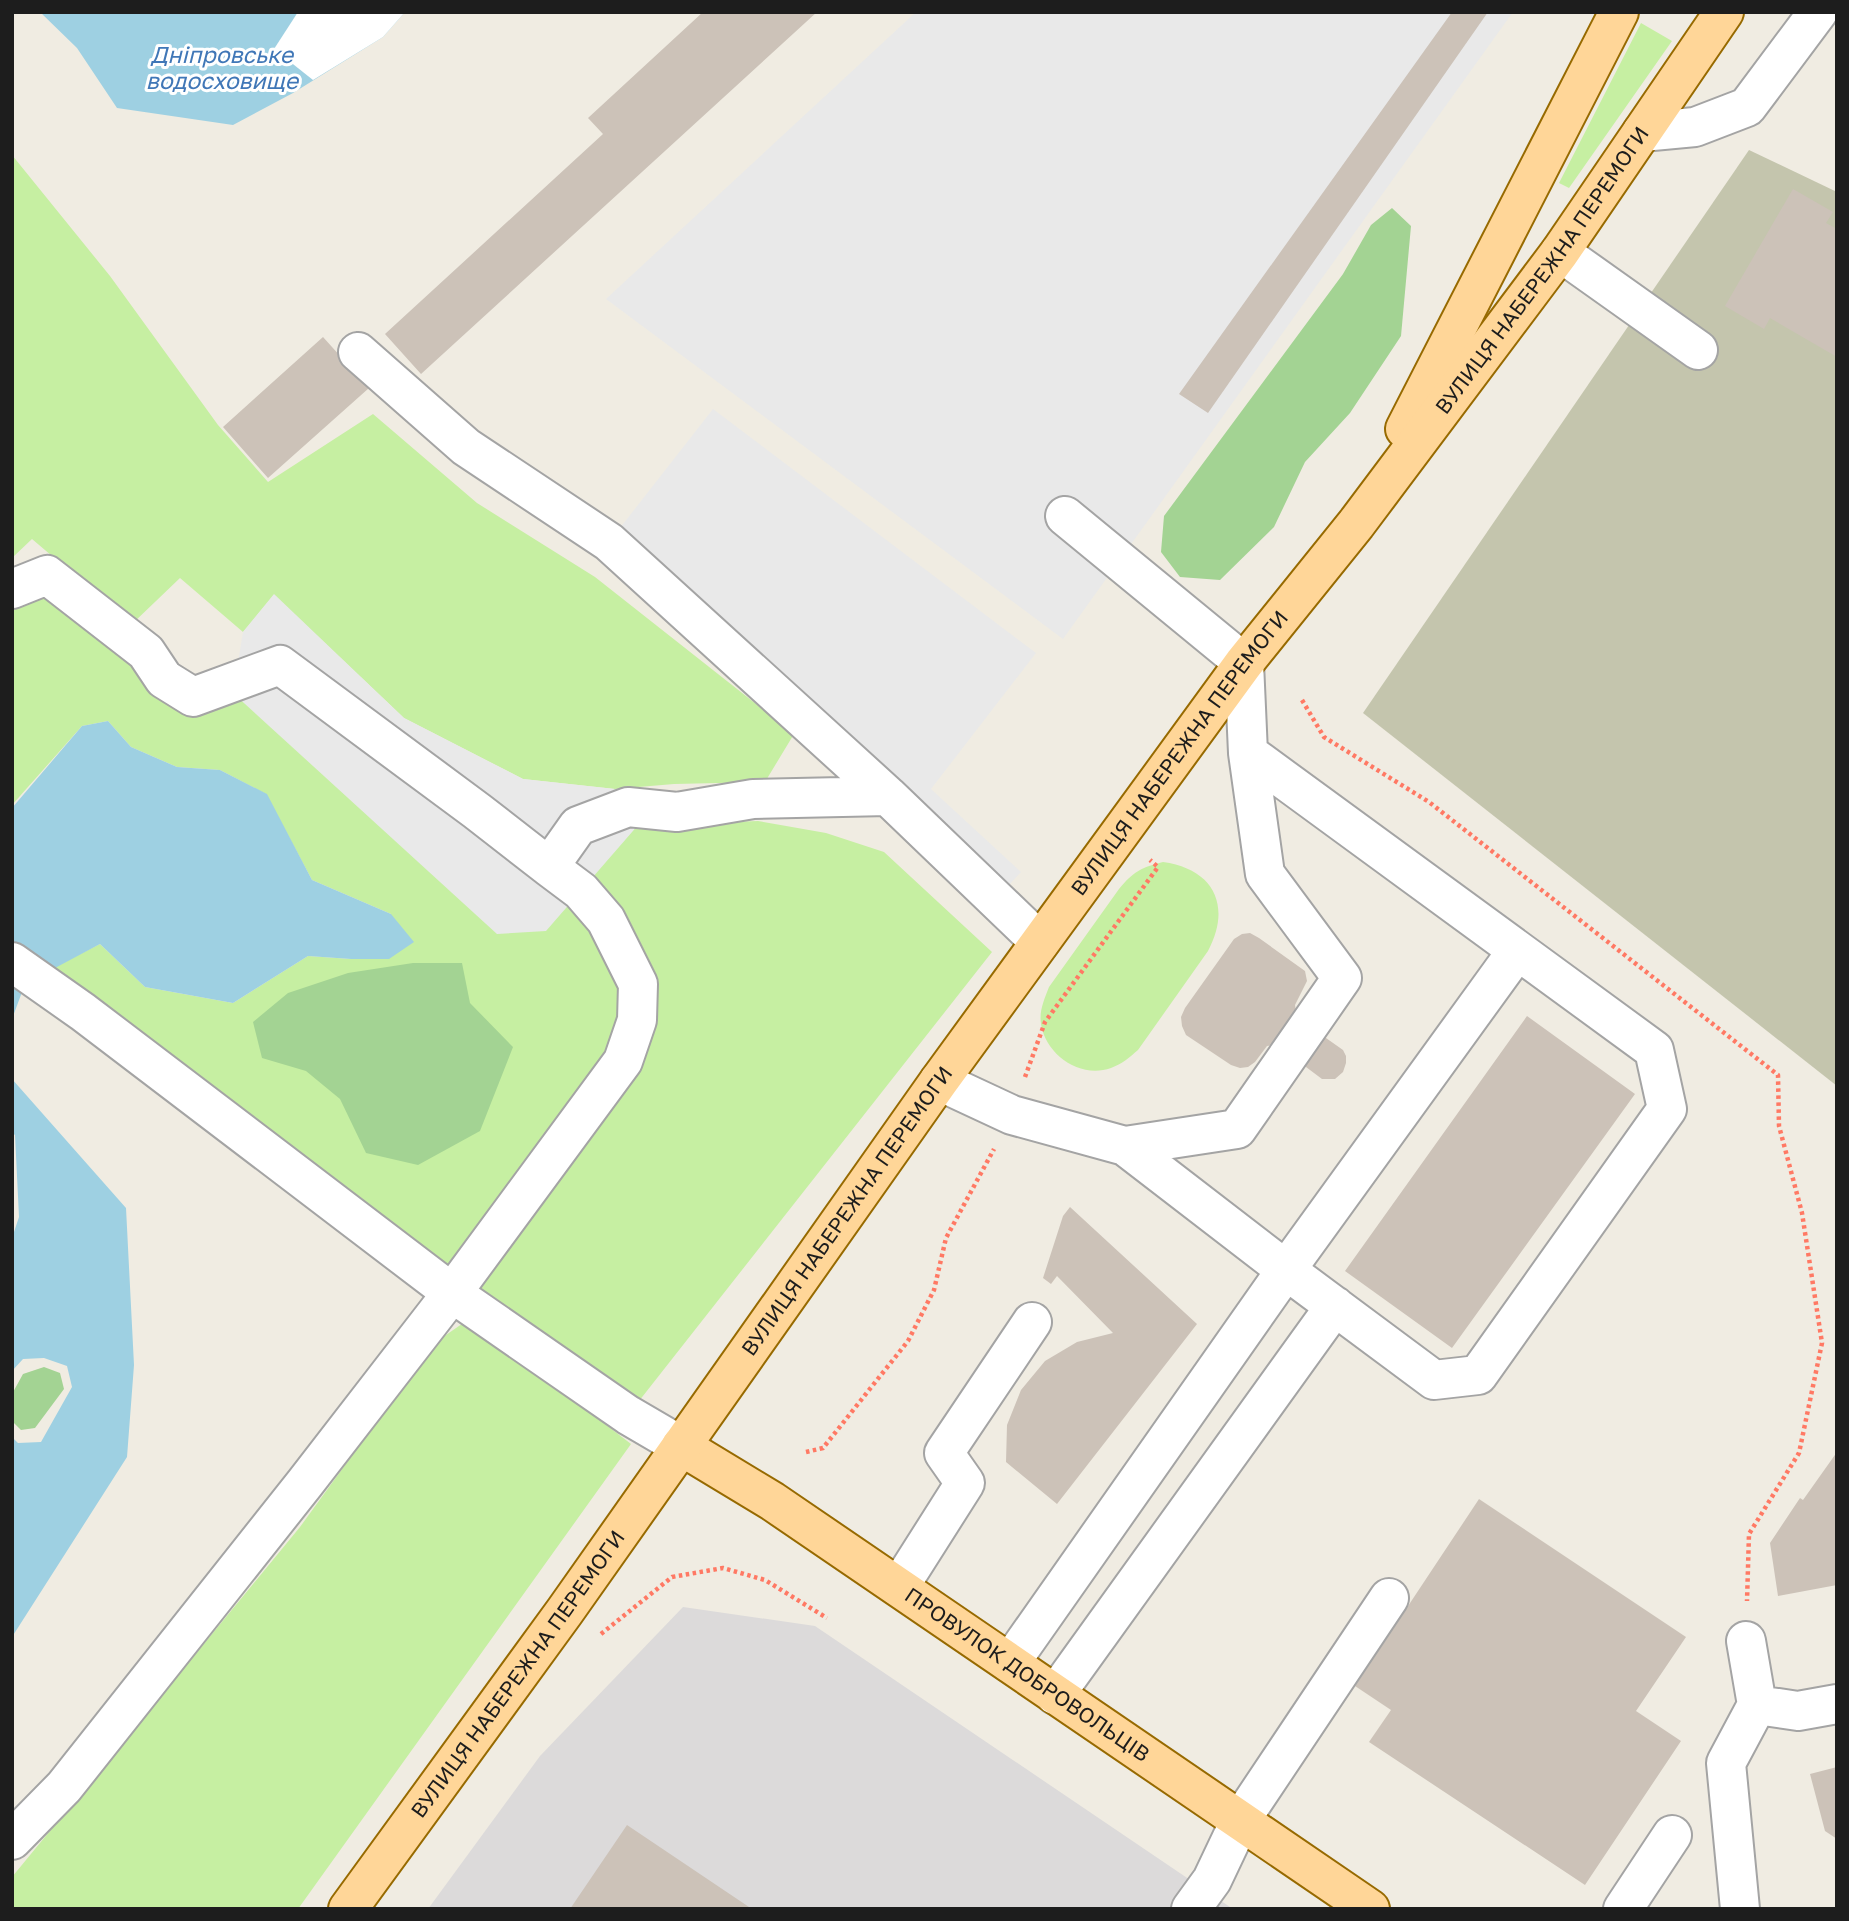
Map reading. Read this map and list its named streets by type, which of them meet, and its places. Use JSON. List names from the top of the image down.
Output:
{
  "streets": {
    "main road": ["ВУЛИЦЯ НАБЕРЕЖНА ПЕРЕМОГИ", "ПРОВУЛОК ДОБРОВОЛЬЦІВ"]
  },
  "crossings": [
    ["ВУЛИЦЯ НАБЕРЕЖНА ПЕРЕМОГИ", "ПРОВУЛОК ДОБРОВОЛЬЦІВ"]
  ],
  "water": ["Дніпровське водосховище"]
}
